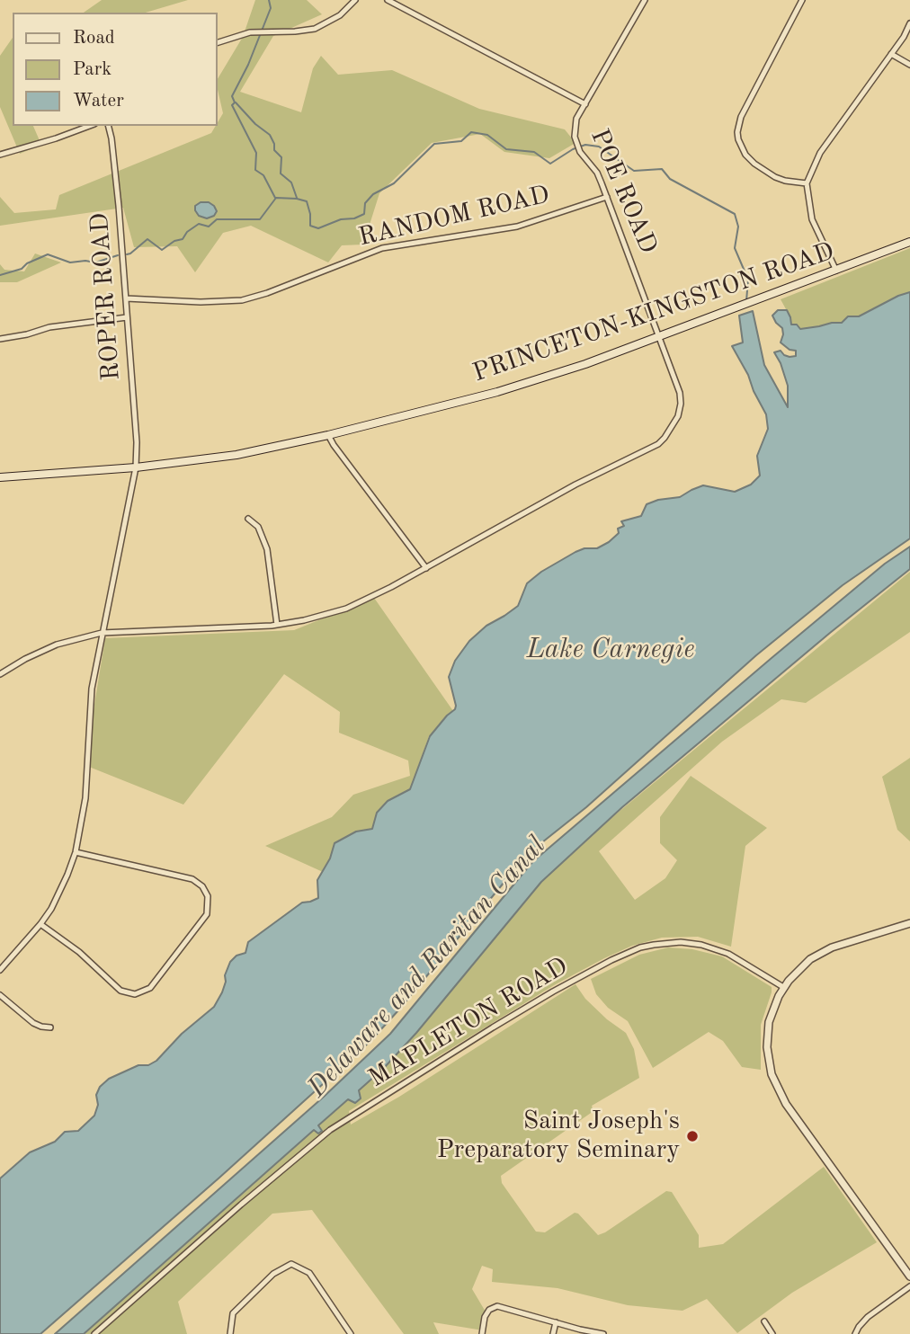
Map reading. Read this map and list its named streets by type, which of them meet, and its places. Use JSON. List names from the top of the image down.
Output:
{
  "streets": {
    "main road": ["PRINCETON-KINGSTON ROAD"],
    "street": [
      "POE ROAD",
      "RANDOM ROAD",
      "ROPER ROAD",
      "MAPLETON ROAD"
    ]
  },
  "crossings": [
    ["POE ROAD", "RANDOM ROAD"],
    ["POE ROAD", "ROPER ROAD"],
    ["POE ROAD", "PRINCETON-KINGSTON ROAD"],
    ["RANDOM ROAD", "ROPER ROAD"],
    ["ROPER ROAD", "PRINCETON-KINGSTON ROAD"]
  ],
  "water": ["Lake Carnegie", "Delaware and Raritan Canal"],
  "places": ["Saint Joseph's Preparatory Seminary"],
  "legend": ["Road", "Park", "Water"]
}
